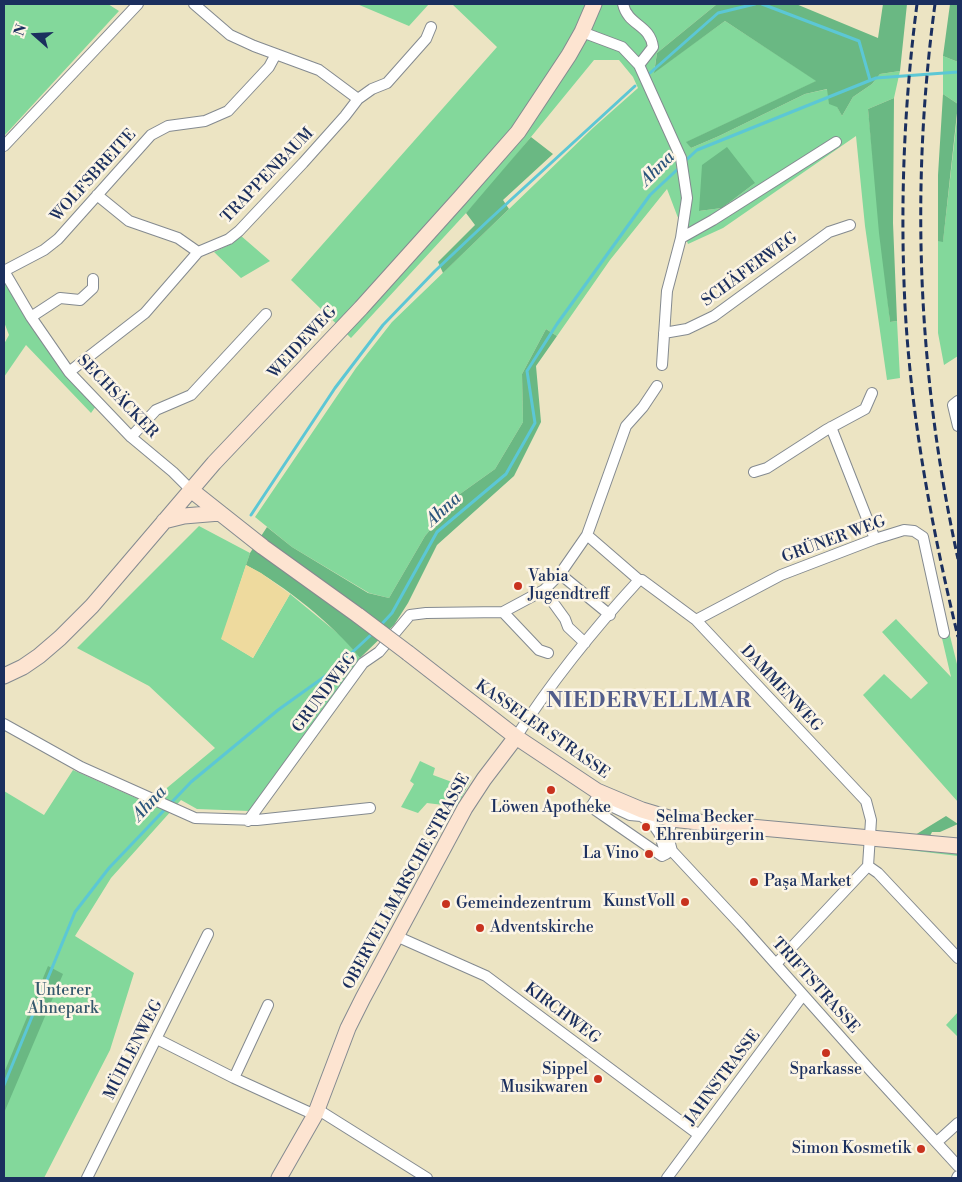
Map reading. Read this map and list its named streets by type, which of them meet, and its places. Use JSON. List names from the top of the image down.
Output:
{
  "streets": {
    "main road": ["WEIDEWEG", "KASSELER STRASSE", "OBERVELLMARSCHE STRASSE"],
    "street": [
      "WOLFSBREITE",
      "TRAPPENBAUM",
      "SCHÄFERWEG",
      "SECHSÄCKER",
      "GRÜNER WEG",
      "DAMMENWEG",
      "GRUNDWEG",
      "TRIFTSTRASSE",
      "KIRCHWEG",
      "MÜHLENWEG",
      "JAHNSTRASSE"
    ]
  },
  "crossings": [
    ["WOLFSBREITE", "SECHSÄCKER"],
    ["TRAPPENBAUM", "SECHSÄCKER"],
    ["WEIDEWEG", "SECHSÄCKER"],
    ["WEIDEWEG", "KASSELER STRASSE"],
    ["SECHSÄCKER", "KASSELER STRASSE"],
    ["GRÜNER WEG", "DAMMENWEG"],
    ["DAMMENWEG", "KASSELER STRASSE"],
    ["DAMMENWEG", "OBERVELLMARSCHE STRASSE"],
    ["KASSELER STRASSE", "OBERVELLMARSCHE STRASSE"],
    ["KASSELER STRASSE", "TRIFTSTRASSE"],
    ["OBERVELLMARSCHE STRASSE", "KIRCHWEG"],
    ["TRIFTSTRASSE", "JAHNSTRASSE"],
    ["KIRCHWEG", "JAHNSTRASSE"]
  ],
  "districts": ["NIEDERVELLMAR"],
  "water": ["Ahna"],
  "parks": ["Unterer Ahnepark"],
  "places": [
    "Vabia Jugendtreff",
    "Löwen Apotheke",
    "Selma Becker Ehrenbürgerin",
    "La Vino",
    "Paşa Market",
    "KunstVoll",
    "Gemeindezentrum",
    "Adventskirche",
    "Sparkasse",
    "Sippel Musikwaren",
    "Simon Kosmetik"
  ],
  "north": "left"
}
